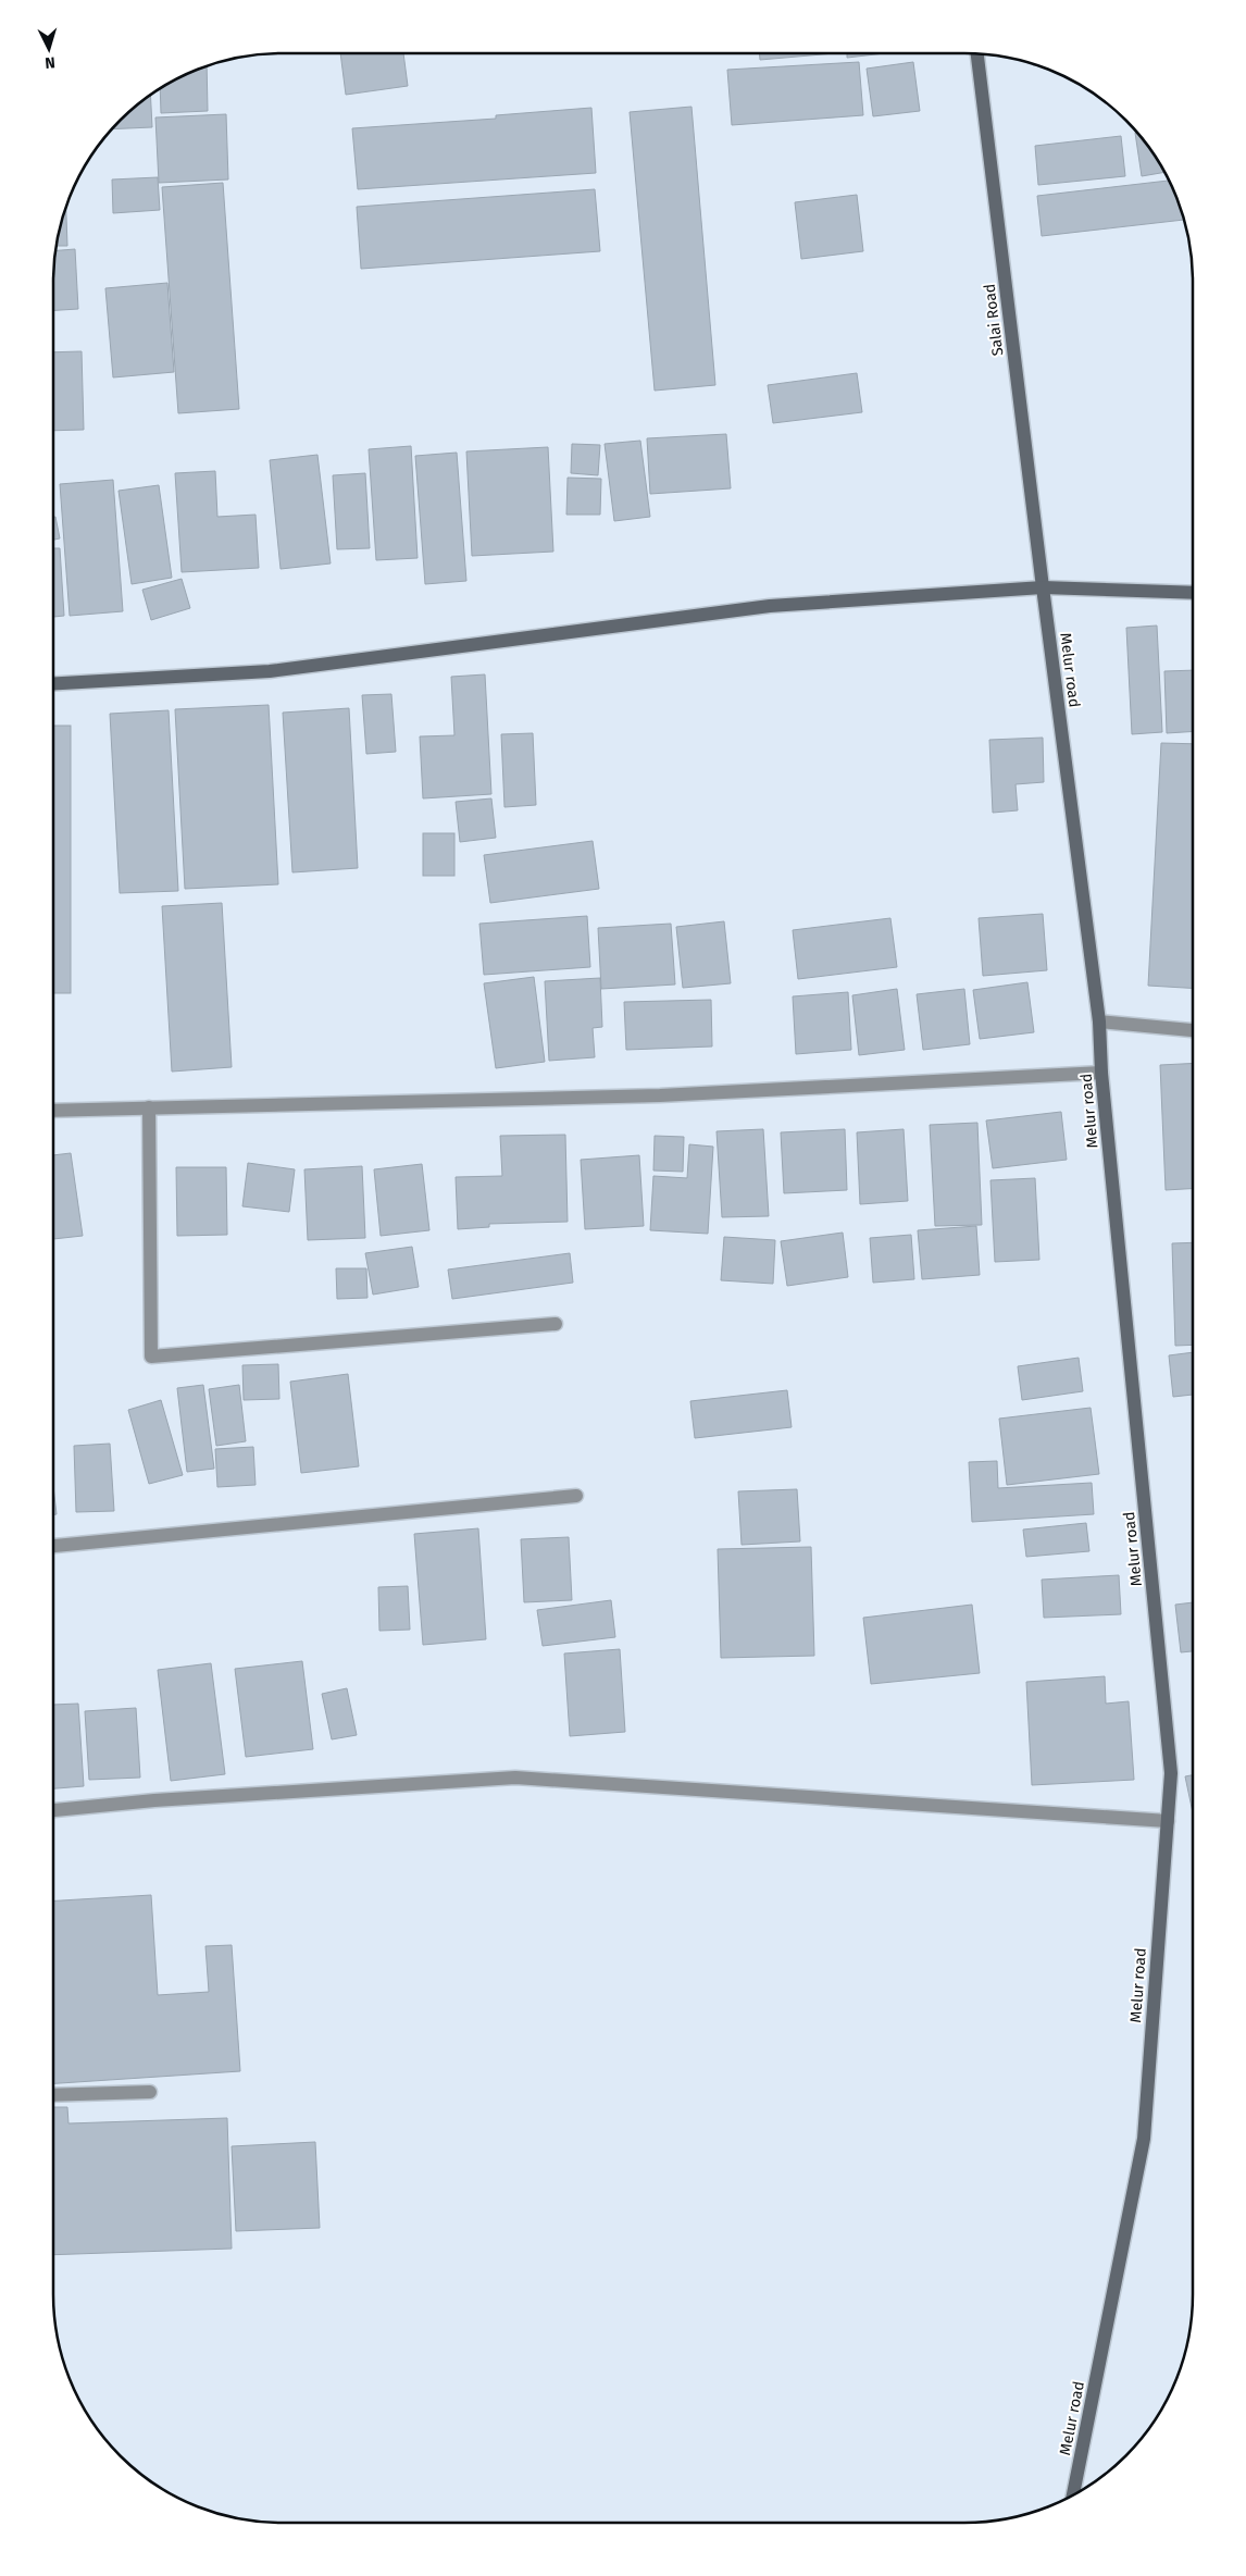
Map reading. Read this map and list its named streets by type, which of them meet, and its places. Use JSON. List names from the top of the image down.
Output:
{
  "streets": {
    "street": ["Salai Road", "Melur road"]
  },
  "crossings": [
    ["Salai Road", "Melur road"]
  ],
  "north": "bottom"
}
